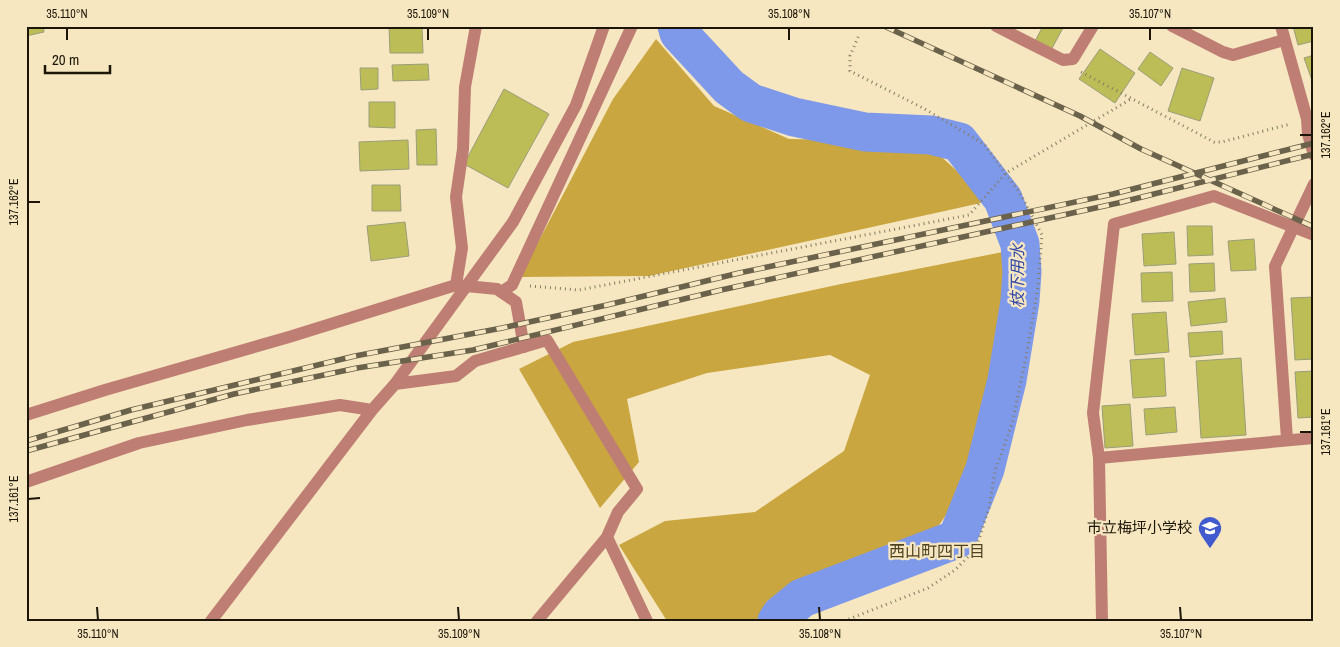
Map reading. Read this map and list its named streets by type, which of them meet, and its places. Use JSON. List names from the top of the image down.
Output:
{
  "districts": ["西山町四丁目"],
  "water": ["枝下用水"],
  "places": {
    "school or university": ["市立梅坪小学校"]
  },
  "scale_bar": "20 m",
  "coordinates": [
    "35.110°N",
    "35.109°N",
    "35.108°N",
    "35.107°N",
    "137.162°E",
    "137.161°E"
  ]
}
